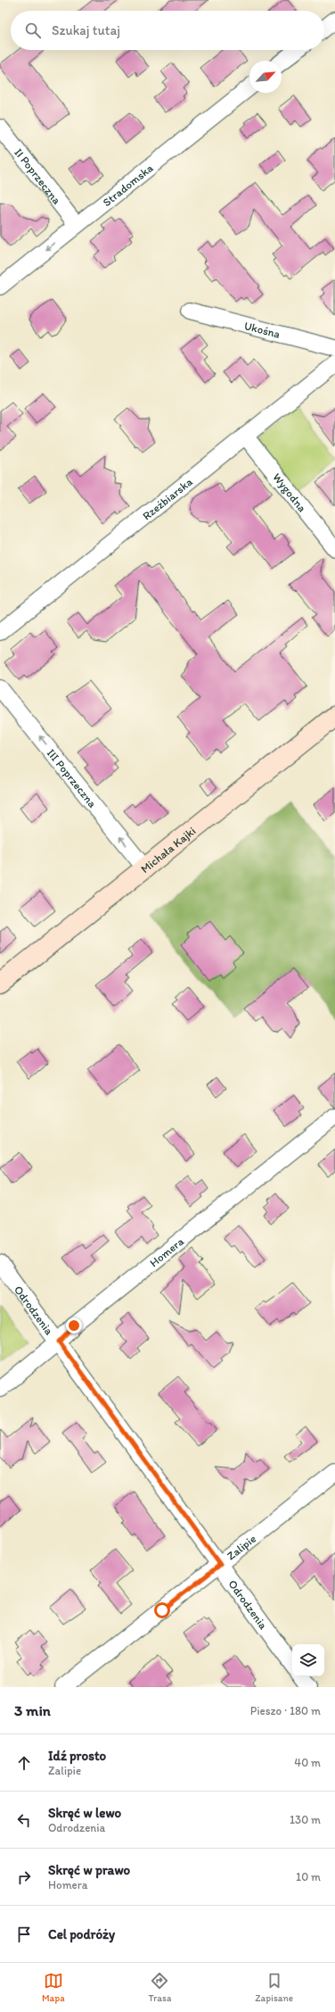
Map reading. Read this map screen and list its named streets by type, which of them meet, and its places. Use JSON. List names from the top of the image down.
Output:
{
  "streets": {
    "street": [
      "II Poprzeczna",
      "Stradomska",
      "Ukośna",
      "Wygodna",
      "Rzeźbiarska",
      "III Poprzeczna",
      "Michała Kajki",
      "Homera",
      "Odrodzenia",
      "Zalipie"
    ]
  },
  "crossings": [
    ["II Poprzeczna", "Stradomska"],
    ["Wygodna", "Rzeźbiarska"],
    ["III Poprzeczna", "Michała Kajki"],
    ["Homera", "Odrodzenia"],
    ["Odrodzenia", "Zalipie"]
  ],
  "one_way": ["III Poprzeczna"],
  "north": "top right",
  "page": {
    "search": "Szukaj tutaj",
    "heading": ["3 min", "Pieszo · 180 m"],
    "list": [
      ["Idź prosto", "Zalipie", "40 m"],
      ["Skręć w lewo", "Odrodzenia", "130 m"],
      ["Skręć w prawo", "Homera", "10 m"],
      "Cel podróży"
    ],
    "nav": ["Mapa", "Trasa", "Zapisane"]
  }
}
